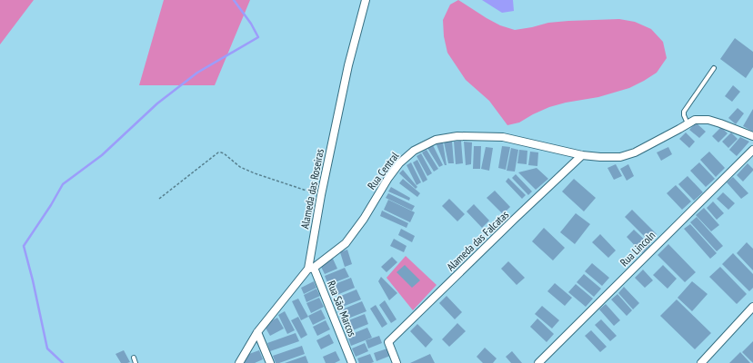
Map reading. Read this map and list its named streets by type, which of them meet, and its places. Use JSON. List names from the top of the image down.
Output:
{
  "streets": {
    "street": [
      "Rua Central",
      "Alameda das Roseiras",
      "Alameda das Falcatas",
      "Rua Lincoln",
      "Rua São Marcos"
    ]
  },
  "crossings": [
    ["Rua Central", "Alameda das Roseiras"],
    ["Rua Central", "Alameda das Falcatas"],
    ["Rua Central", "Rua São Marcos"],
    ["Alameda das Roseiras", "Rua São Marcos"]
  ]
}
